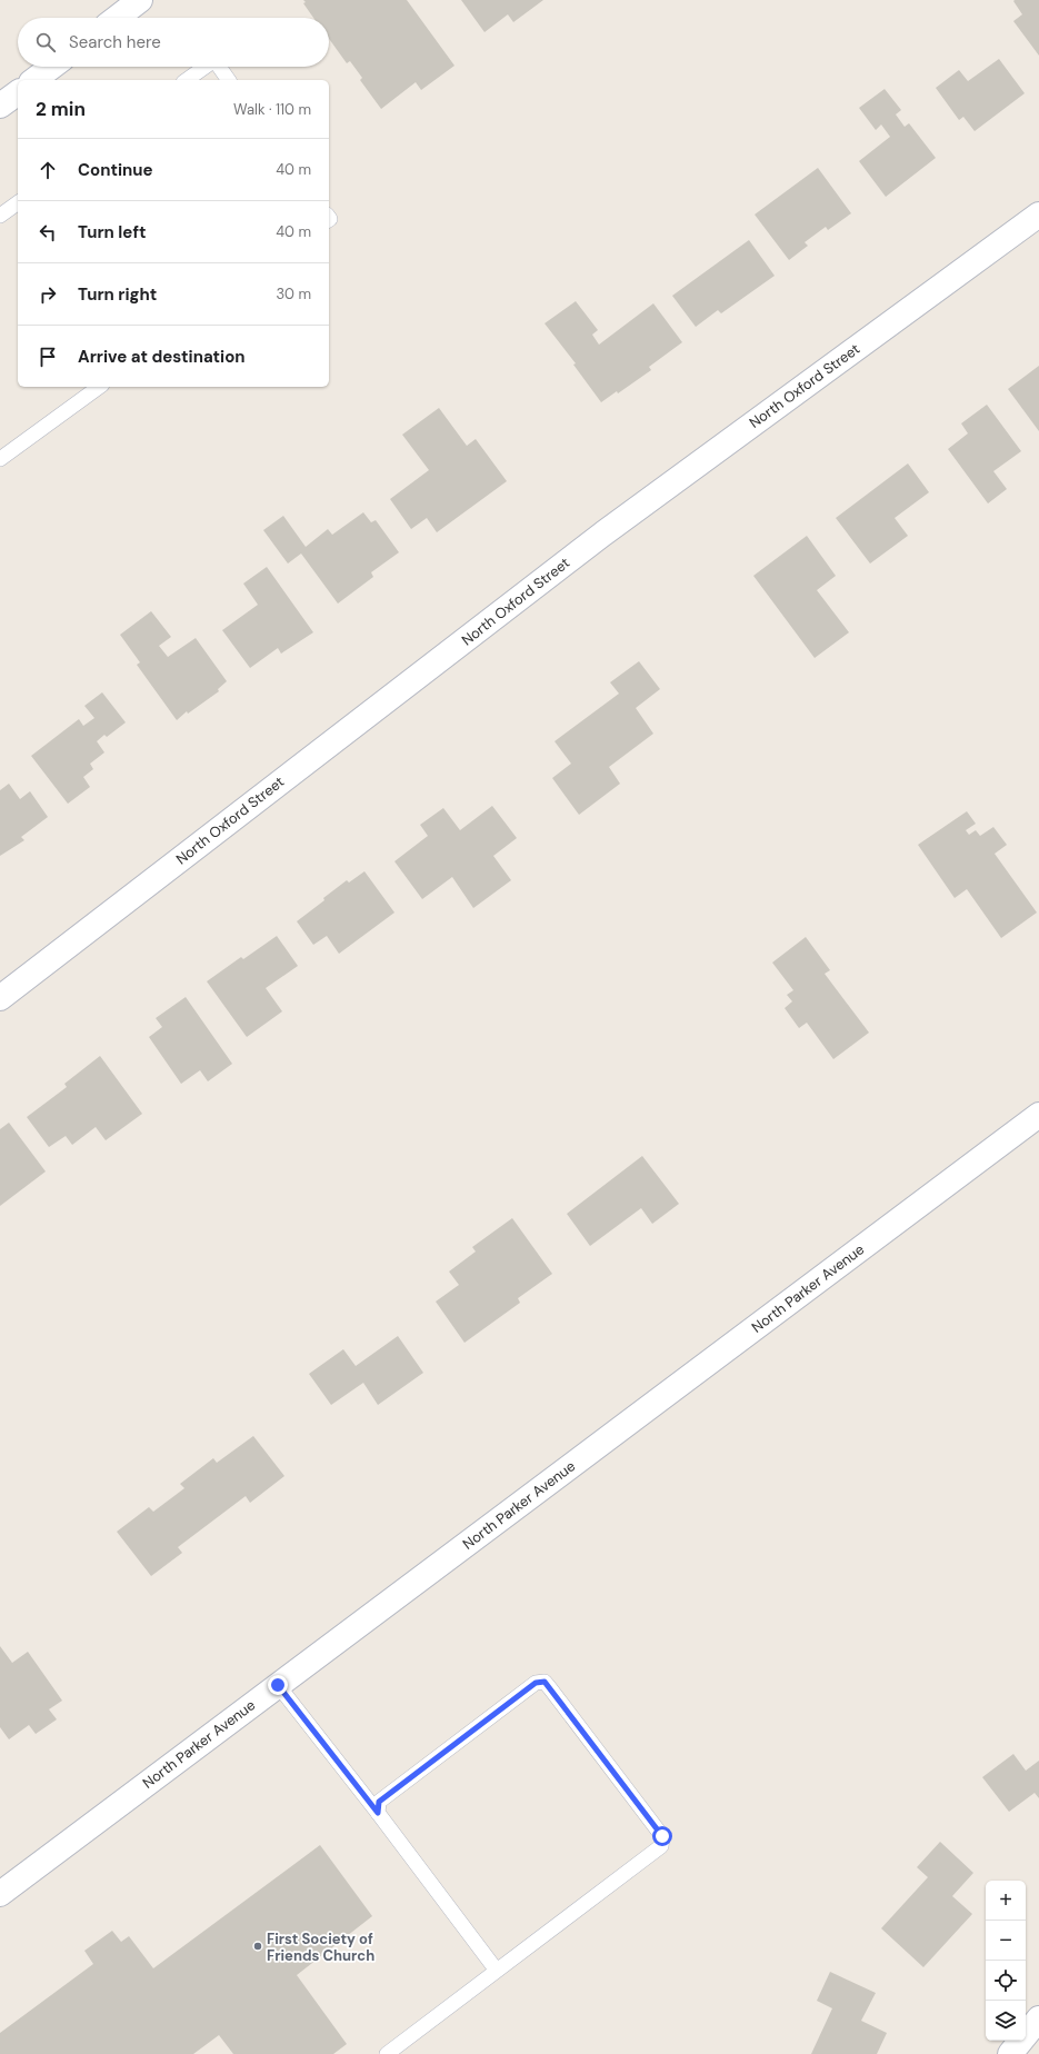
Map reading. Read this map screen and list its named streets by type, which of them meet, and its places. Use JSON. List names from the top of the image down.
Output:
{
  "streets": {
    "street": ["North Oxford Street", "North Parker Avenue"]
  },
  "places": ["First Society of Friends Church"],
  "page": {
    "search": "Search here",
    "heading": ["2 min", "Walk · 110 m"],
    "list": [
      ["Continue", "40 m"],
      ["Turn left", "40 m"],
      ["Turn right", "30 m"],
      "Arrive at destination"
    ],
    "map_buttons": ["+", "−"]
  }
}
